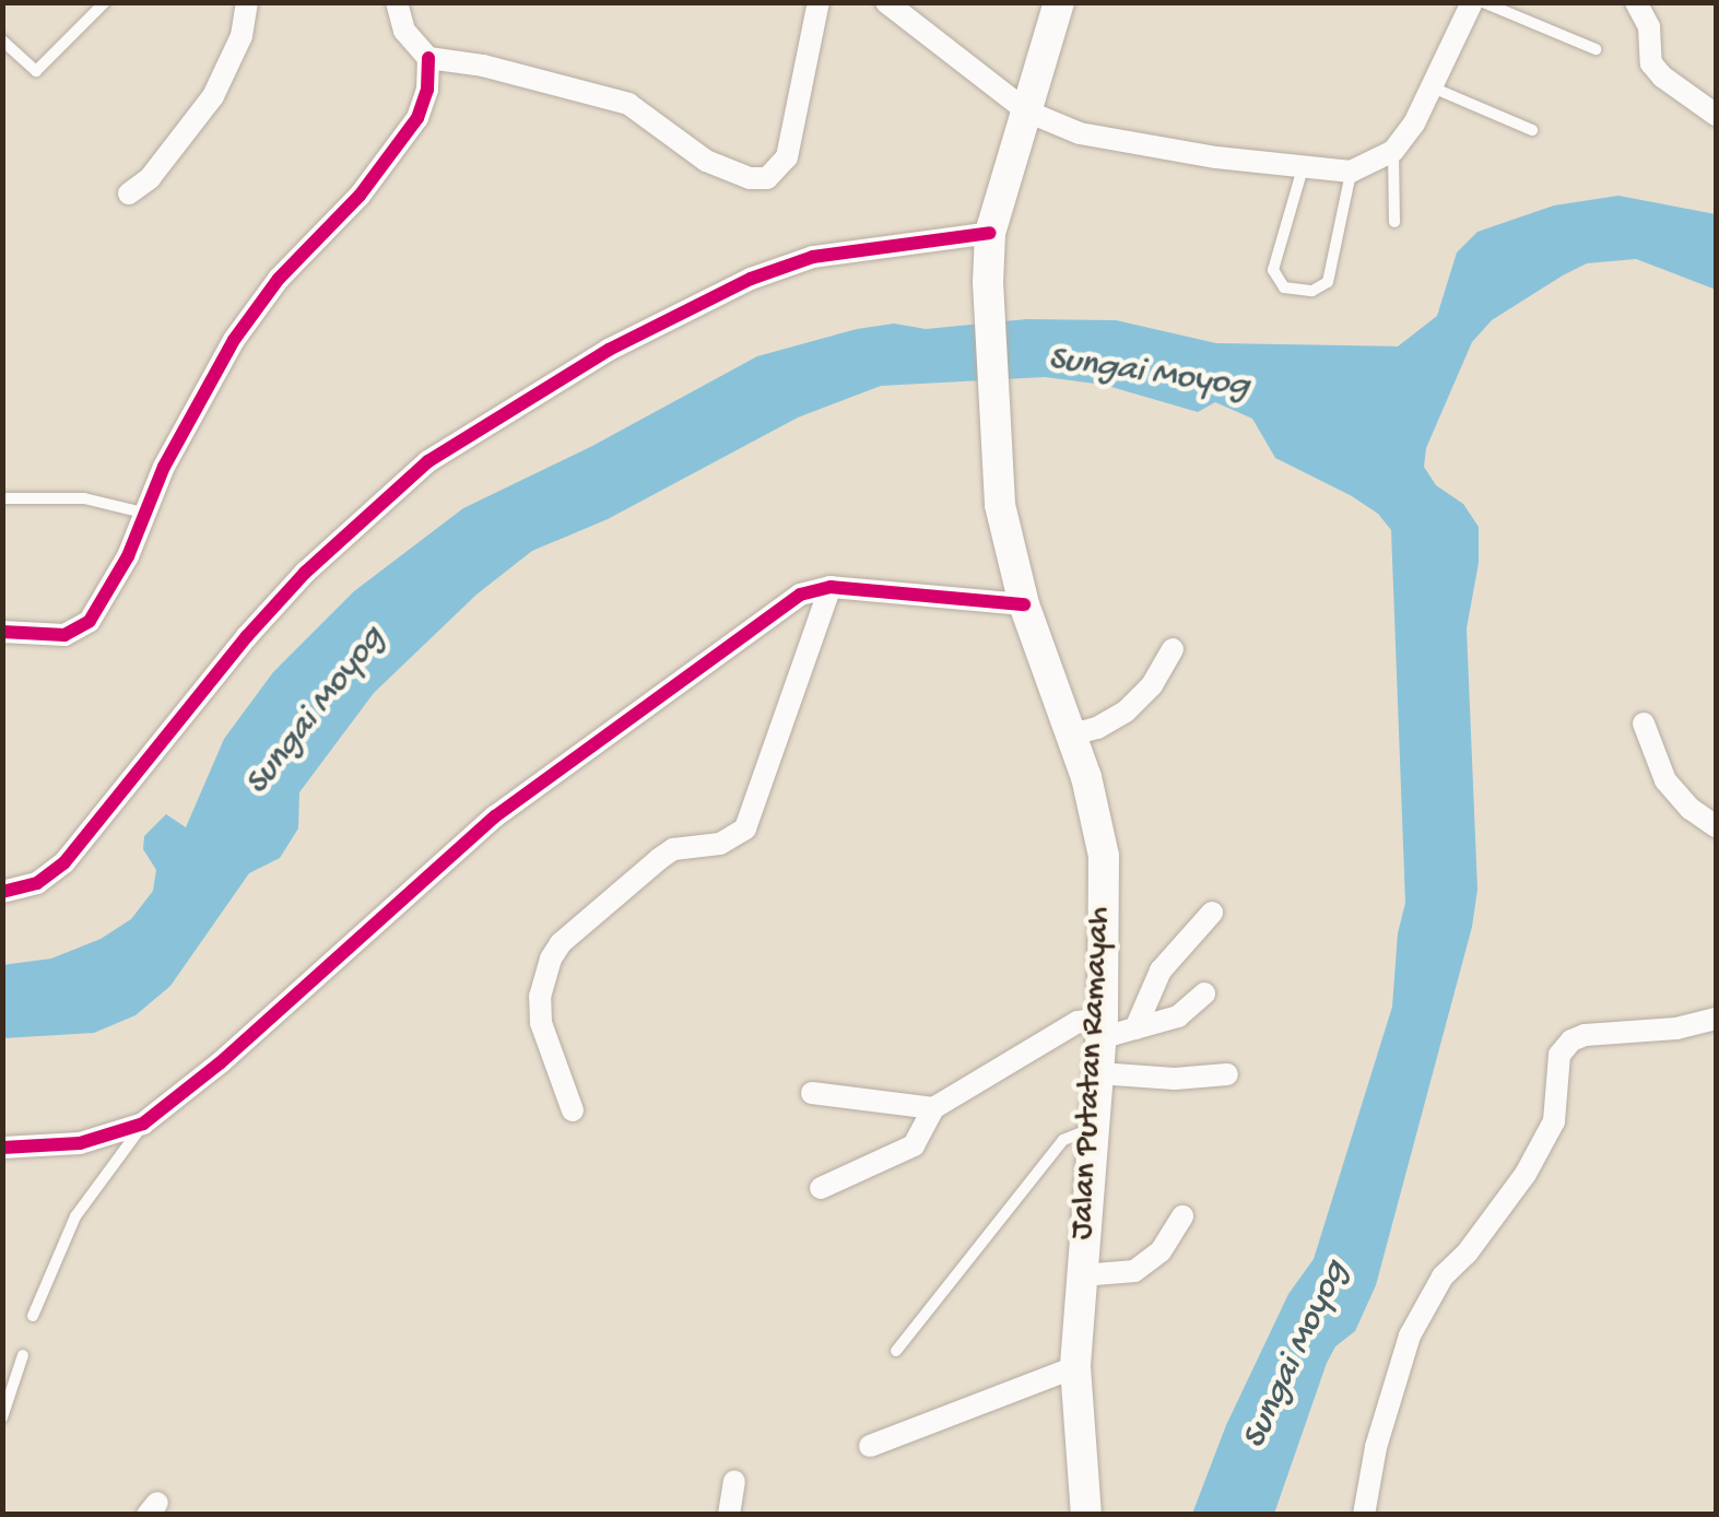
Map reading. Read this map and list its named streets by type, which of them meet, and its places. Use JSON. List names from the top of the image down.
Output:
{
  "streets": {
    "main road": ["Jalan Putatan Ramayah"]
  },
  "water": ["Sungai Moyog"]
}
